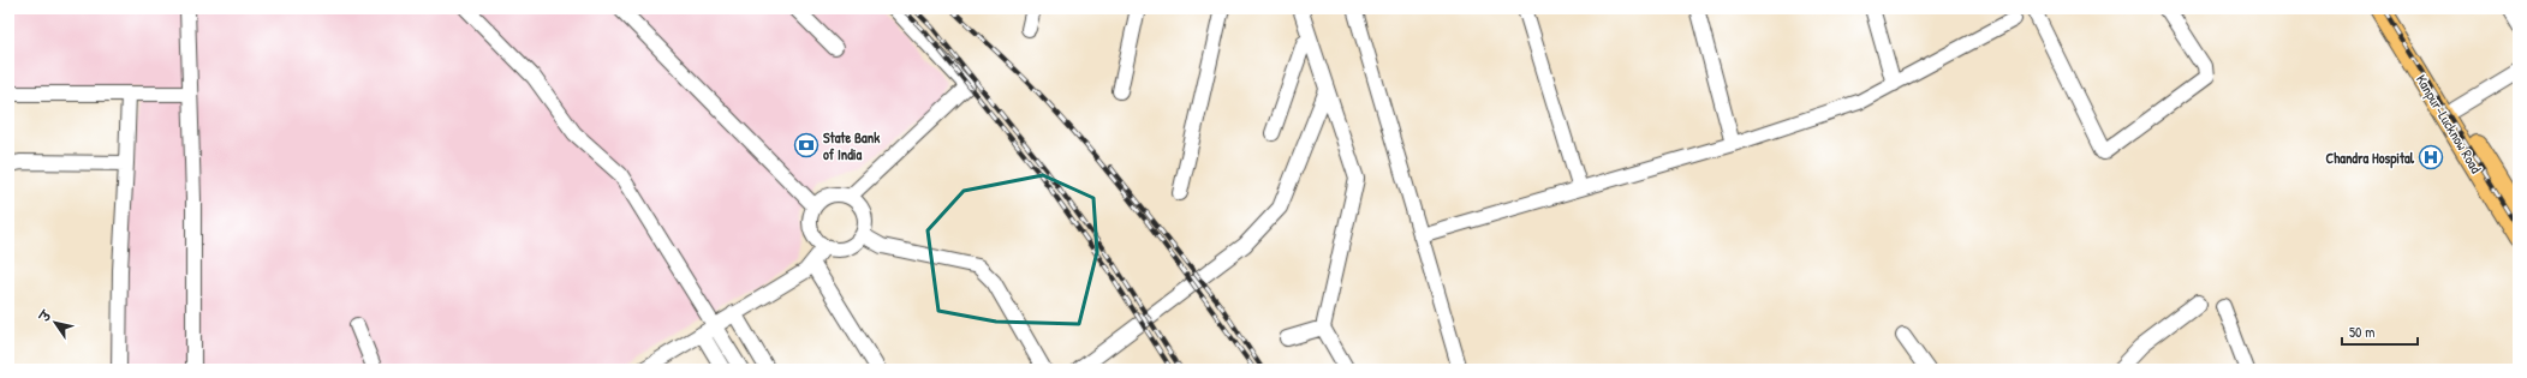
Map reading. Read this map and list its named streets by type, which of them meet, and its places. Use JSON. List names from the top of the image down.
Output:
{
  "streets": {
    "main road": ["Kanpur-Lucknow Road"]
  },
  "places": {
    "bank": ["State Bank of India"],
    "hospital": ["Chandra Hospital"]
  },
  "scale_bar": "50 m",
  "north": "top left"
}
